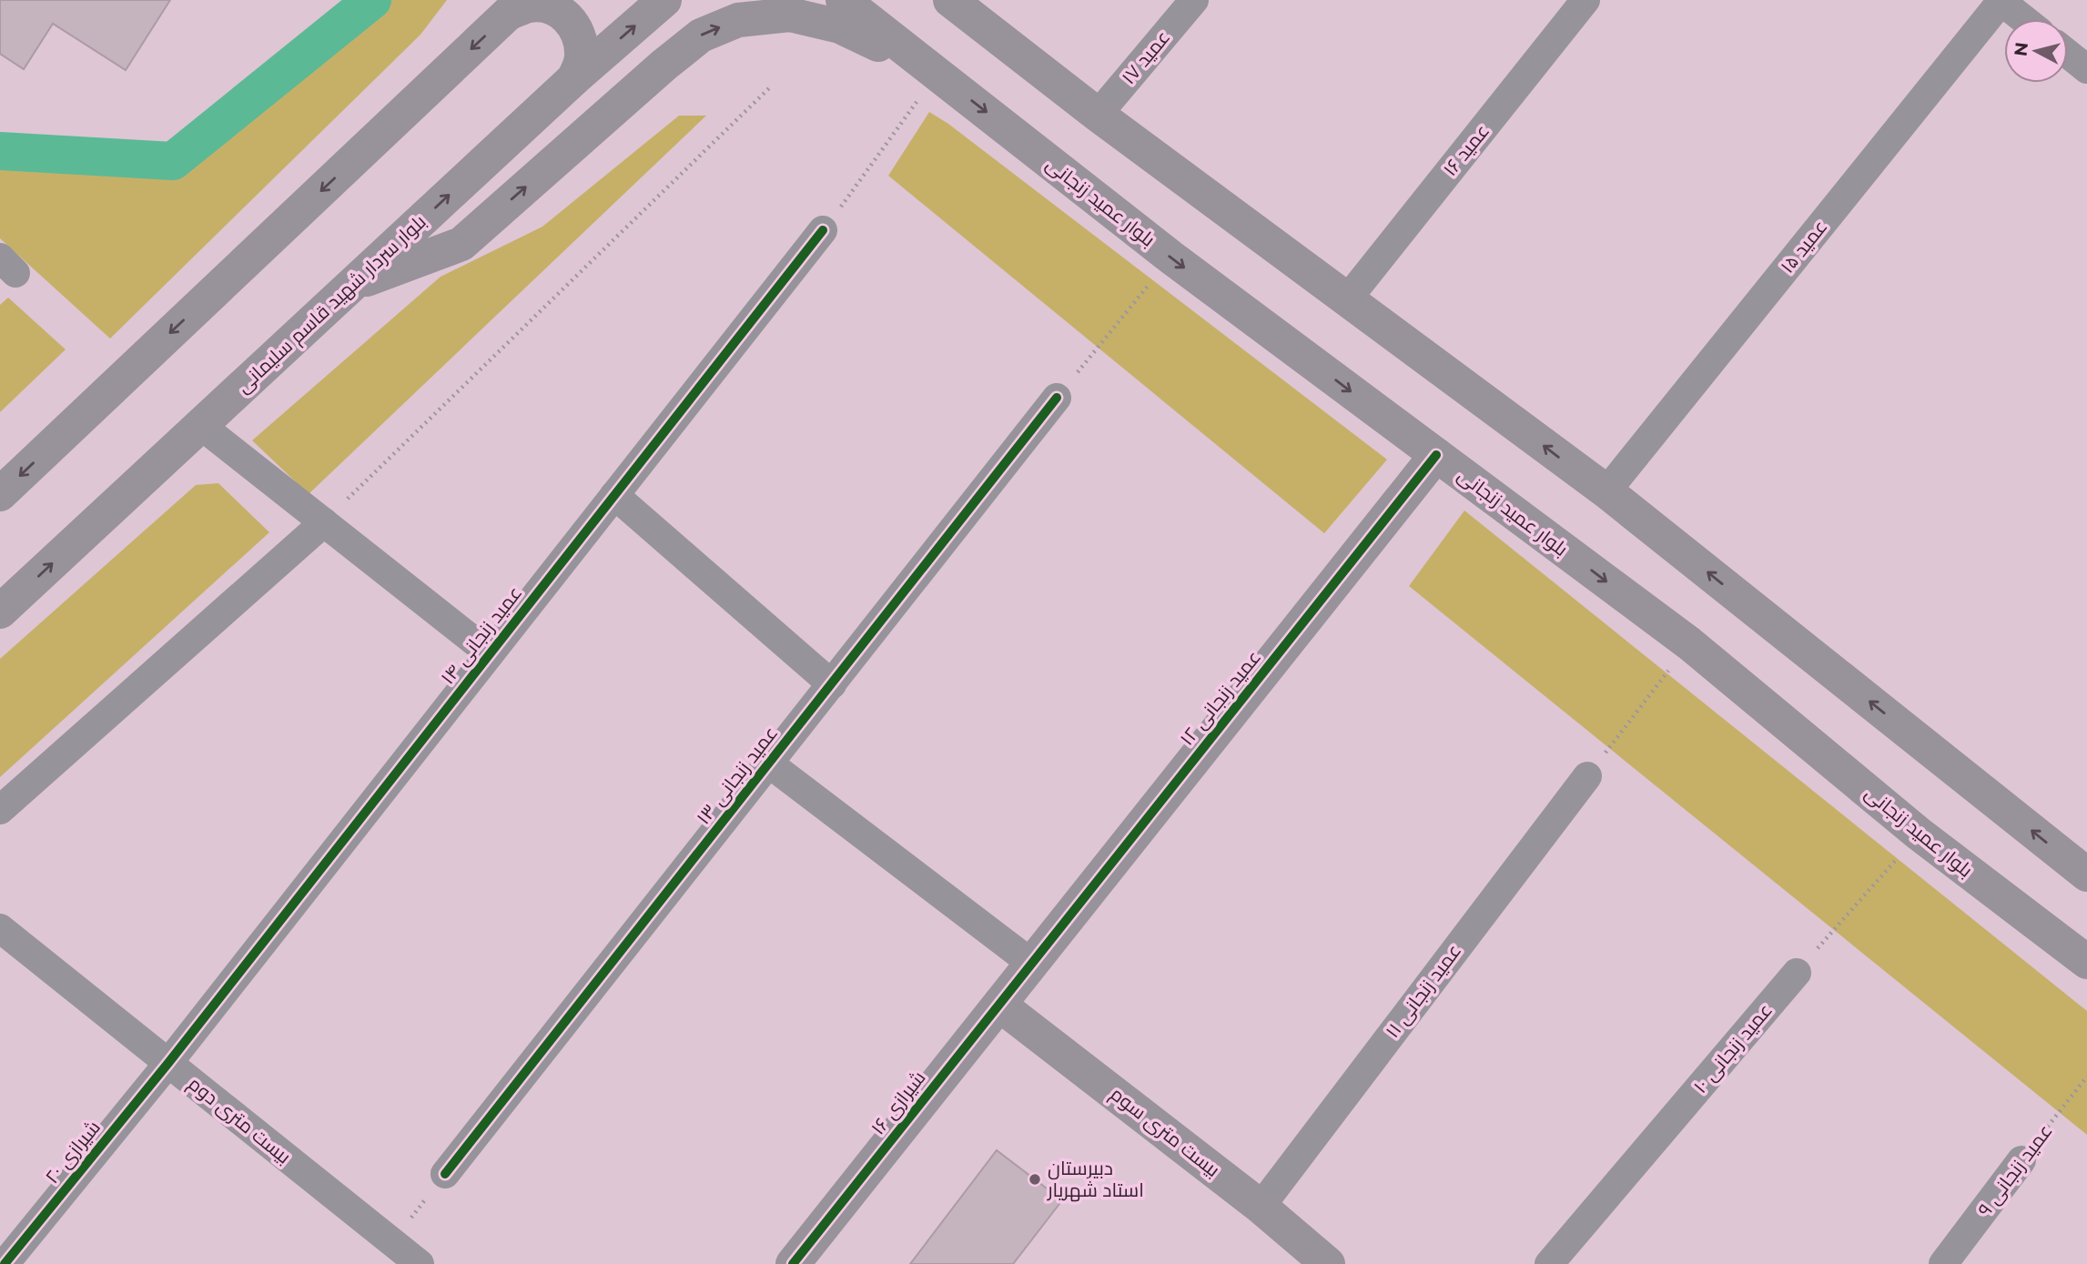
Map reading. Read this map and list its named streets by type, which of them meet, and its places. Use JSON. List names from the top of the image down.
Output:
{
  "streets": {
    "main road": [
      "بلوار عمید زنجانی",
      "بلوار سردار شهید قاسم سلیمانی",
      "عمید زنجانی ۱۲",
      "شیرازی ۱۶",
      "بیست متری سوم"
    ],
    "street": [
      "عمید ۱۷",
      "عمید ۱۶",
      "عمید ۱۵",
      "عمید زنجانی ۱۴",
      "عمید زنجانی ۱۳",
      "عمید زنجانی ۱۱",
      "عمید زنجانی ۱۰",
      "بیست متری دوم",
      "شیرازی ۲۰",
      "عمید زنجانی ۹"
    ]
  },
  "crossings": [
    ["بلوار عمید زنجانی", "عمید زنجانی ۱۲"],
    ["عمید زنجانی ۱۴", "بیست متری دوم"],
    ["عمید زنجانی ۱۴", "شیرازی ۲۰"],
    ["عمید زنجانی ۱۲", "شیرازی ۱۶"],
    ["عمید زنجانی ۱۱", "بیست متری سوم"],
    ["شیرازی ۱۶", "بیست متری سوم"],
    ["بیست متری دوم", "شیرازی ۲۰"]
  ],
  "places": ["دبیرستان استاد شهریار"],
  "north": "left"
}
